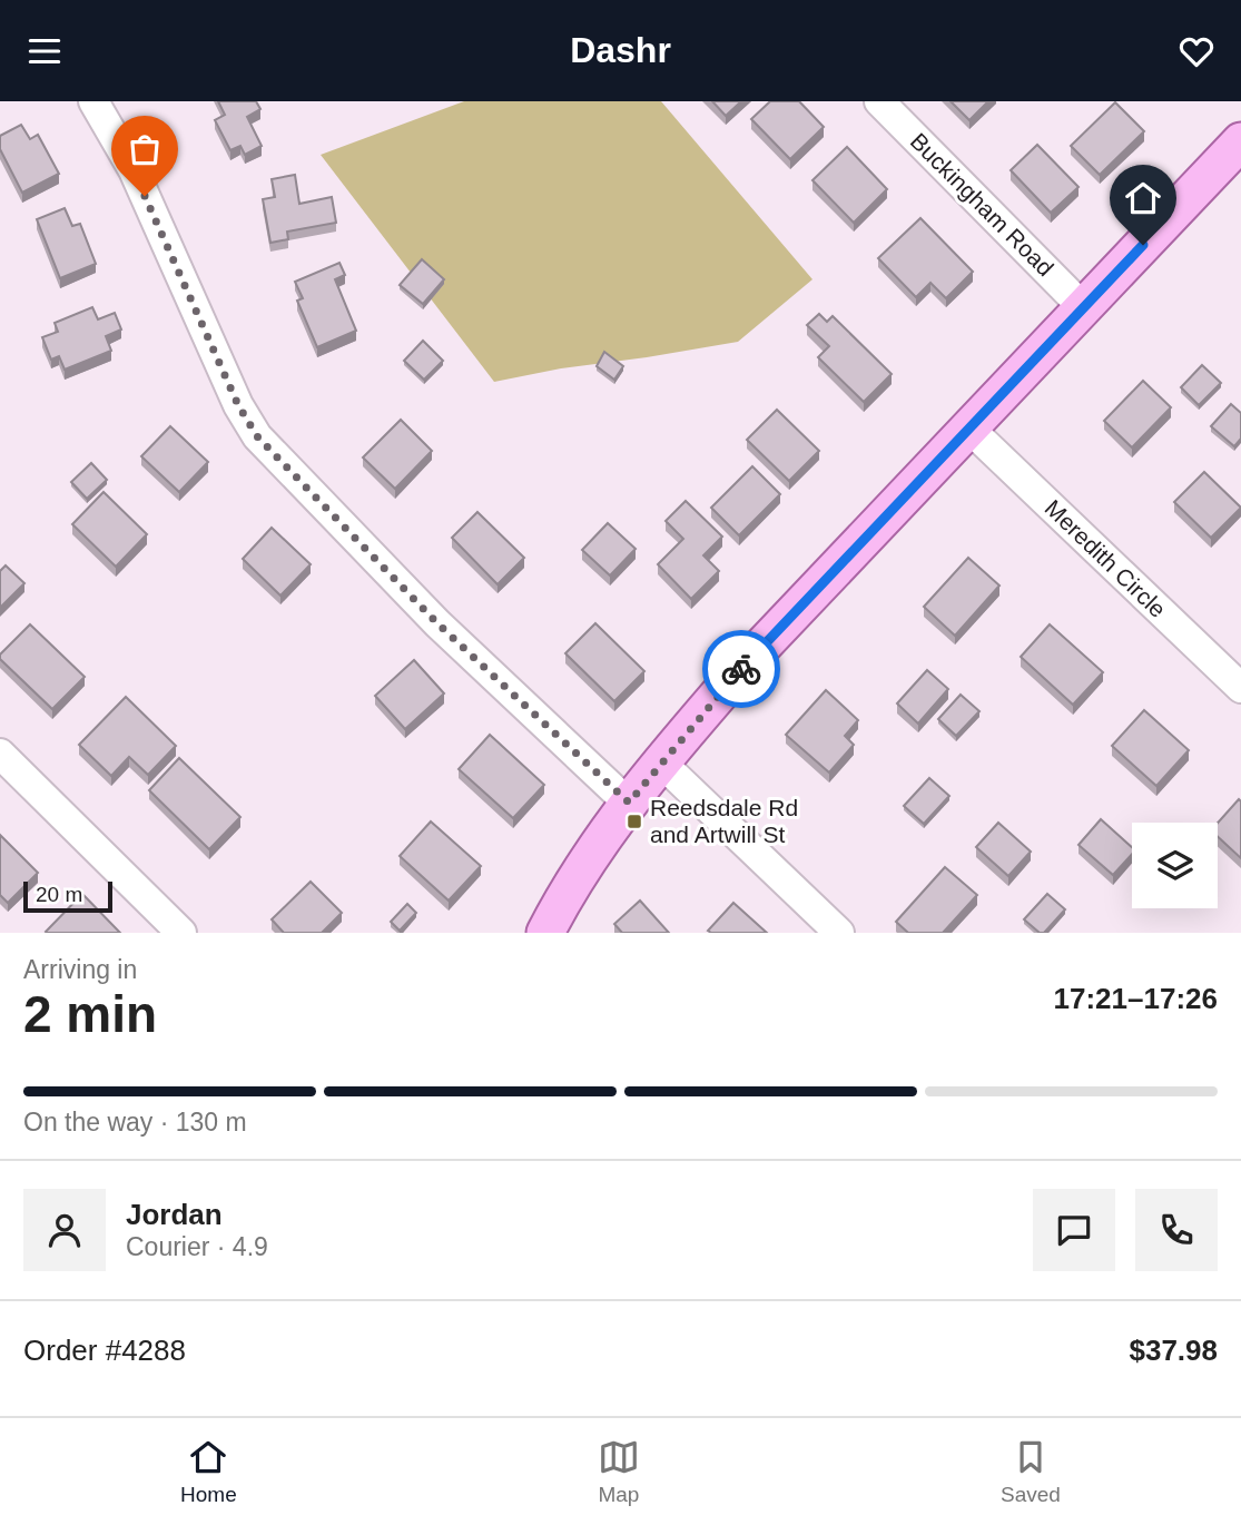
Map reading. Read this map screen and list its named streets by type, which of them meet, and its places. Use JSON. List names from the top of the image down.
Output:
{
  "streets": {
    "street": ["Buckingham Road", "Meredith Circle"]
  },
  "places": {
    "transit": ["Reedsdale Rd and Artwill St"]
  },
  "scale_bar": "20 m",
  "page": {
    "header": "Dashr",
    "scale": "20 m",
    "heading": ["2 min", "Arriving in", "17:21–17:26"],
    "panel": [
      "Jordan",
      "Courier · 4.9",
      "Order #4288",
      "$37.98"
    ],
    "bar": "On the way · 130 m",
    "tabs": ["Home", "Map", "Saved"]
  }
}
